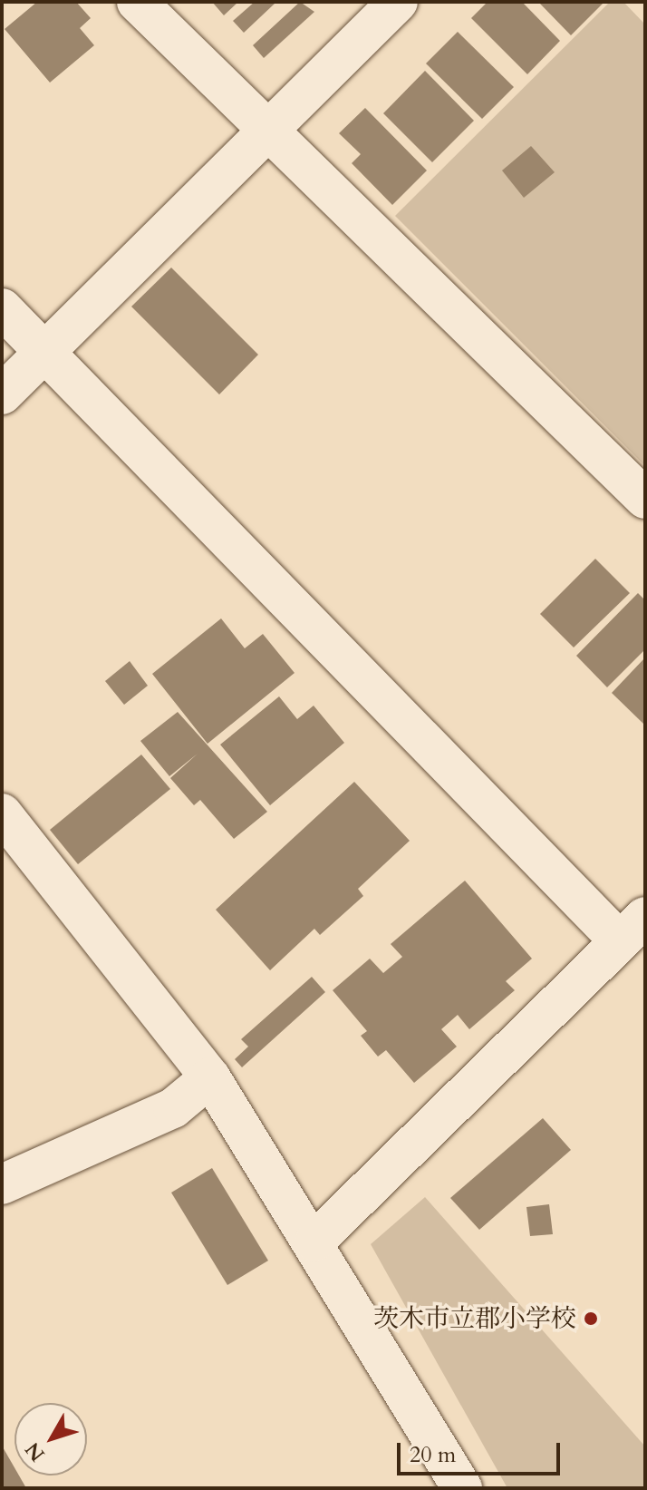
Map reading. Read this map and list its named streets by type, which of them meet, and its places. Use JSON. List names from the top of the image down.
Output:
{
  "places": ["茨木市立郡小学校"],
  "scale_bar": "20 m",
  "north": "bottom left"
}
